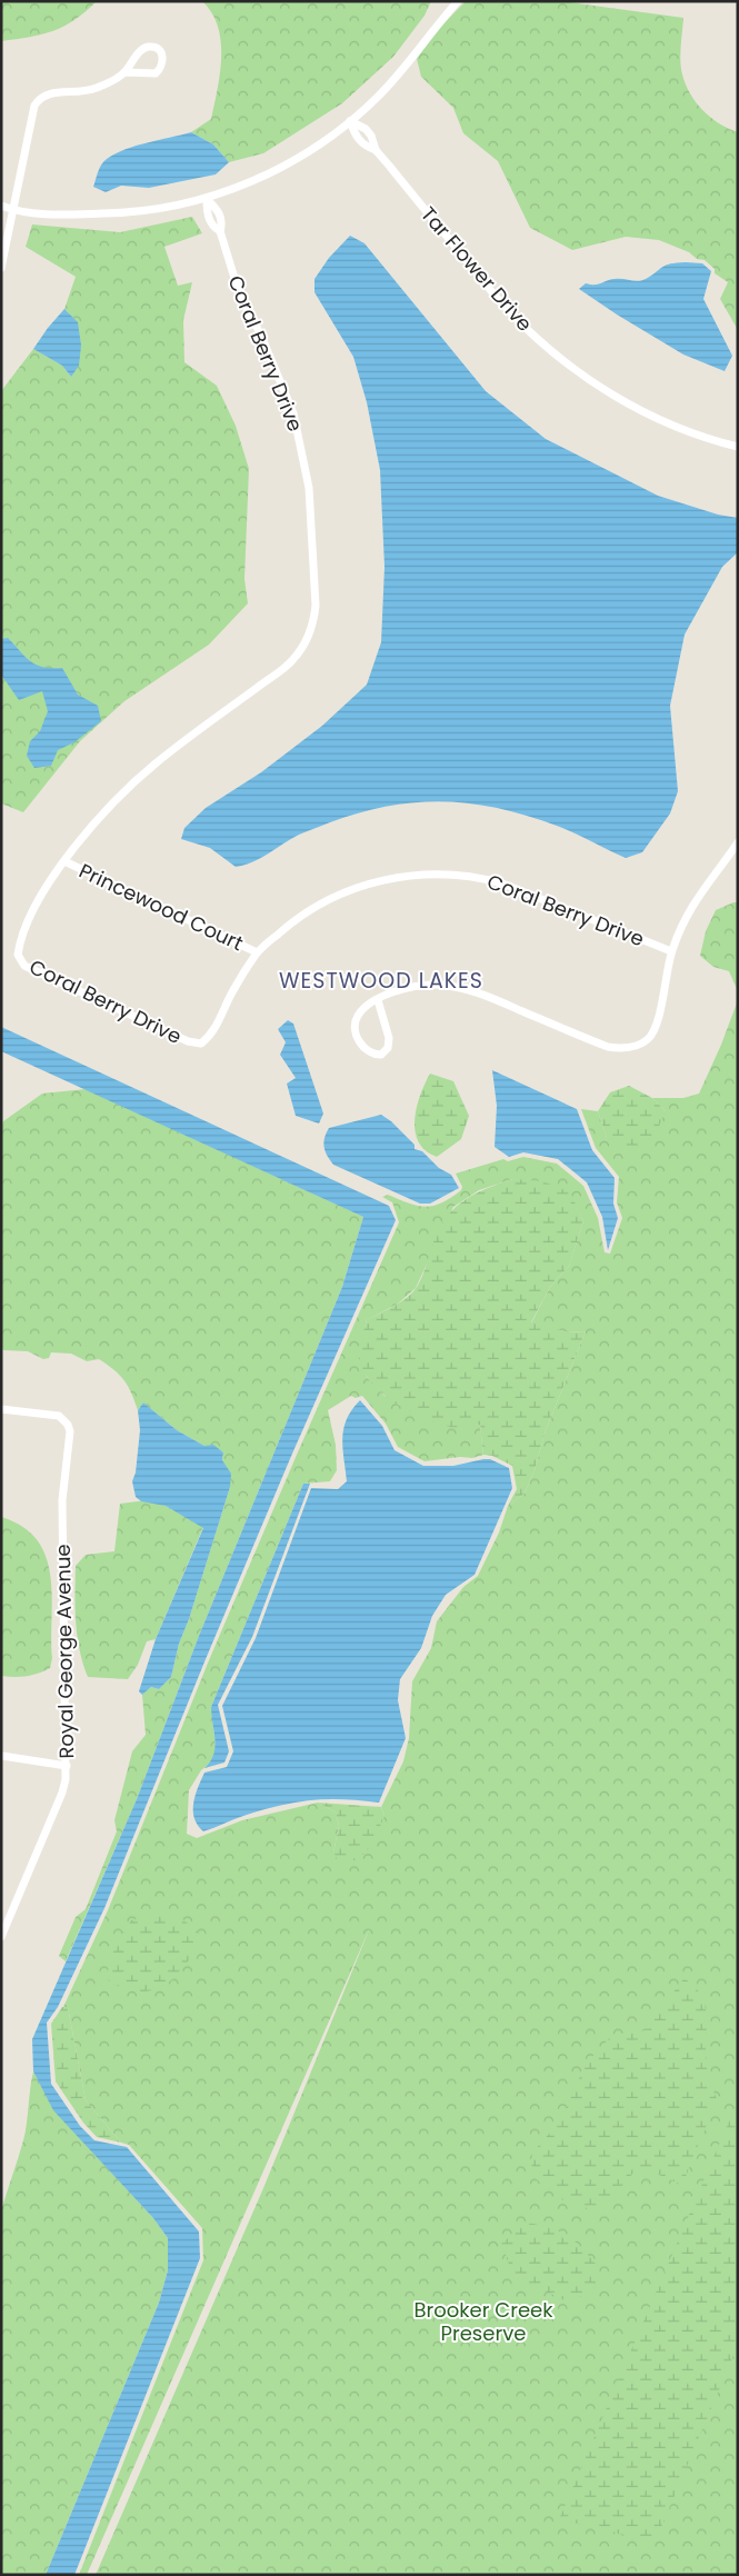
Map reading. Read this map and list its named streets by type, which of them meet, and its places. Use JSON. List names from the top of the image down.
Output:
{
  "streets": {
    "street": [
      "Tar Flower Drive",
      "Coral Berry Drive",
      "Princewood Court",
      "Royal George Avenue"
    ]
  },
  "crossings": [
    ["Coral Berry Drive", "Princewood Court"]
  ],
  "districts": ["WESTWOOD LAKES"],
  "parks": ["Brooker Creek Preserve"]
}
